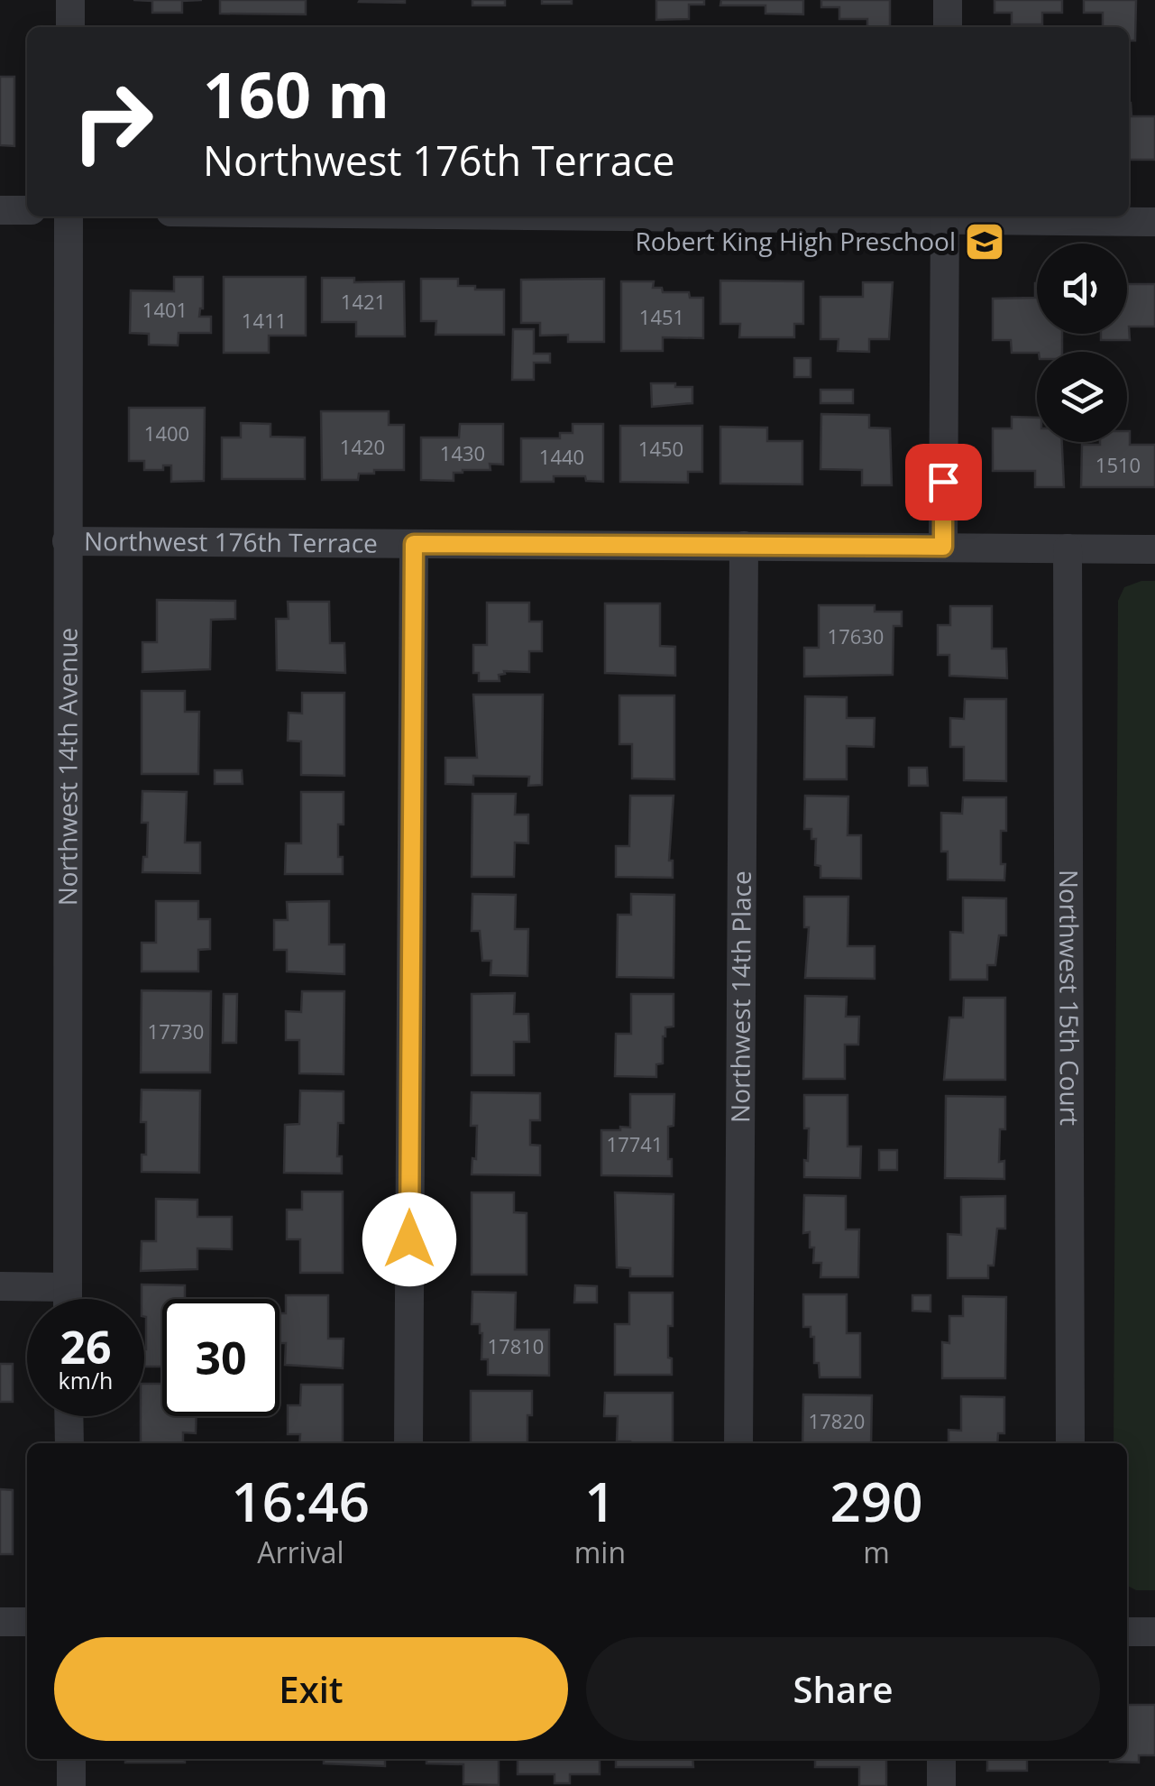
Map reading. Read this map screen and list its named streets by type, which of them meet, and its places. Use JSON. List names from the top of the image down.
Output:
{
  "streets": {
    "street": [
      "Northwest 176th Terrace",
      "Northwest 14th Avenue",
      "Northwest 14th Place",
      "Northwest 15th Court"
    ]
  },
  "crossings": [
    ["Northwest 176th Terrace", "Northwest 14th Avenue"],
    ["Northwest 176th Terrace", "Northwest 14th Place"],
    ["Northwest 176th Terrace", "Northwest 15th Court"]
  ],
  "places": {
    "school or university": ["Robert King High Preschool"]
  },
  "house_numbers": [
    "1421",
    "1401",
    "1451",
    "1411",
    "1400",
    "1420",
    "1450",
    "1430",
    "1440",
    "1510",
    "17630",
    "17730",
    "17741",
    "17810",
    "17820"
  ],
  "page": {
    "turn": ["160 m", "Northwest 176th Terrace"],
    "speed": "26 km/h",
    "limit": "30",
    "eta": [
      "16:46",
      "Arrival",
      "1",
      "min",
      "290",
      "m"
    ],
    "buttons": ["Exit", "Share"]
  }
}
